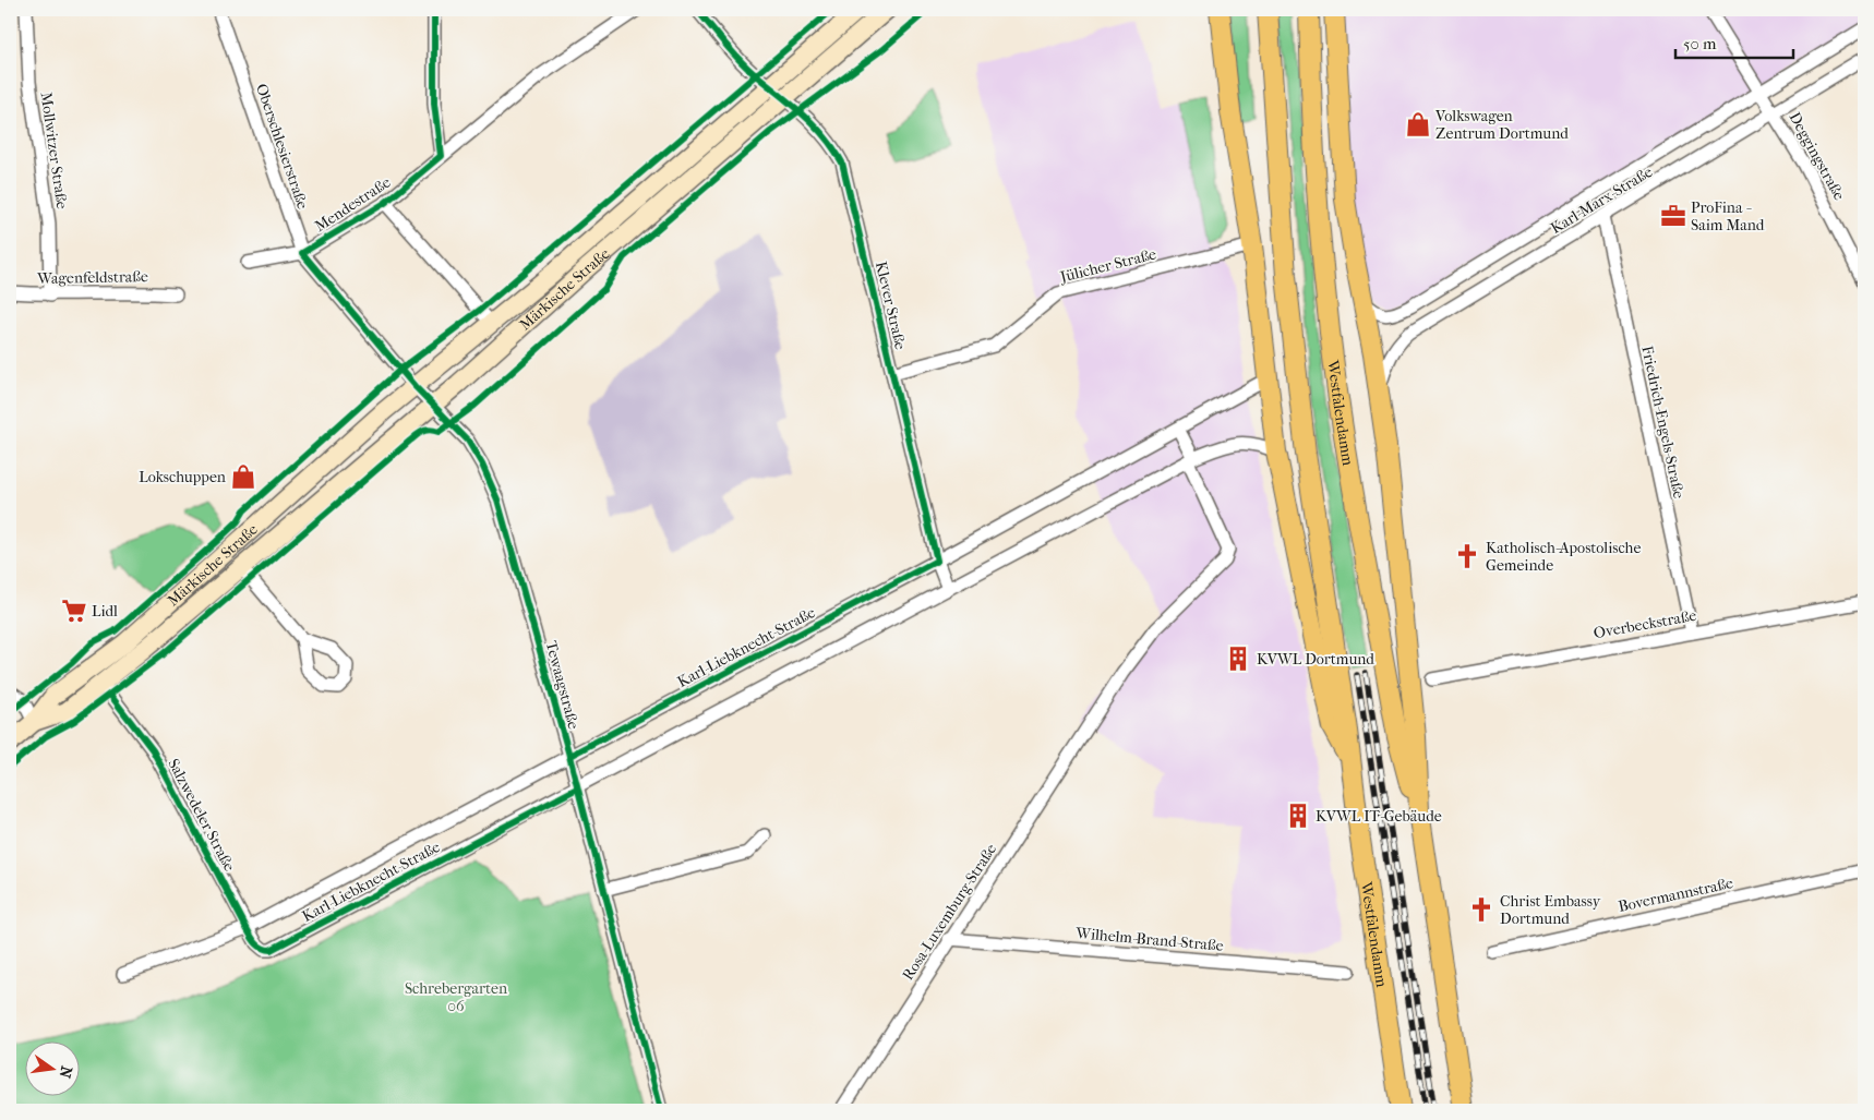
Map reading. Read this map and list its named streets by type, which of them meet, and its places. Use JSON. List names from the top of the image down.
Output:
{
  "streets": {
    "main road": ["Märkische Straße", "Westfalendamm"],
    "street": [
      "Oberschlesierstraße",
      "Mollwitzer Straße",
      "Deggingstraße",
      "Karl-Marx-Straße",
      "Mendestraße",
      "Jülicher Straße",
      "Wagenfeldstraße",
      "Klever Straße",
      "Friedrich-Engels-Straße",
      "Overbeckstraße",
      "Karl-Liebknecht-Straße",
      "Tewaagstraße",
      "Salzwedeler Straße",
      "Bovermannstraße",
      "Rosa-Luxemburg-Straße",
      "Wilhelm-Brand-Straße"
    ]
  },
  "crossings": [
    ["Oberschlesierstraße", "Mendestraße"],
    ["Oberschlesierstraße", "Märkische Straße"],
    ["Oberschlesierstraße", "Tewaagstraße"],
    ["Mollwitzer Straße", "Wagenfeldstraße"],
    ["Deggingstraße", "Karl-Marx-Straße"],
    ["Karl-Marx-Straße", "Westfalendamm"],
    ["Karl-Marx-Straße", "Friedrich-Engels-Straße"],
    ["Mendestraße", "Märkische Straße"],
    ["Jülicher Straße", "Klever Straße"],
    ["Jülicher Straße", "Westfalendamm"],
    ["Märkische Straße", "Klever Straße"],
    ["Märkische Straße", "Tewaagstraße"],
    ["Märkische Straße", "Salzwedeler Straße"],
    ["Klever Straße", "Karl-Liebknecht-Straße"],
    ["Westfalendamm", "Karl-Liebknecht-Straße"],
    ["Friedrich-Engels-Straße", "Overbeckstraße"],
    ["Karl-Liebknecht-Straße", "Tewaagstraße"],
    ["Karl-Liebknecht-Straße", "Salzwedeler Straße"],
    ["Karl-Liebknecht-Straße", "Rosa-Luxemburg-Straße"],
    ["Rosa-Luxemburg-Straße", "Wilhelm-Brand-Straße"]
  ],
  "parks": ["Schrebergarten 06"],
  "places": {
    "shop": ["Volkswagen Zentrum Dortmund", "Lokschuppen"],
    "office": ["ProFina - Saim Mand"],
    "church": ["Katholisch-Apostolische Gemeinde", "Christ Embassy Dortmund"],
    "supermarket": ["Lidl"],
    "building": ["KVWL Dortmund", "KVWL IT-Gebäude"]
  },
  "scale_bar": "50 m",
  "north": "right"
}
